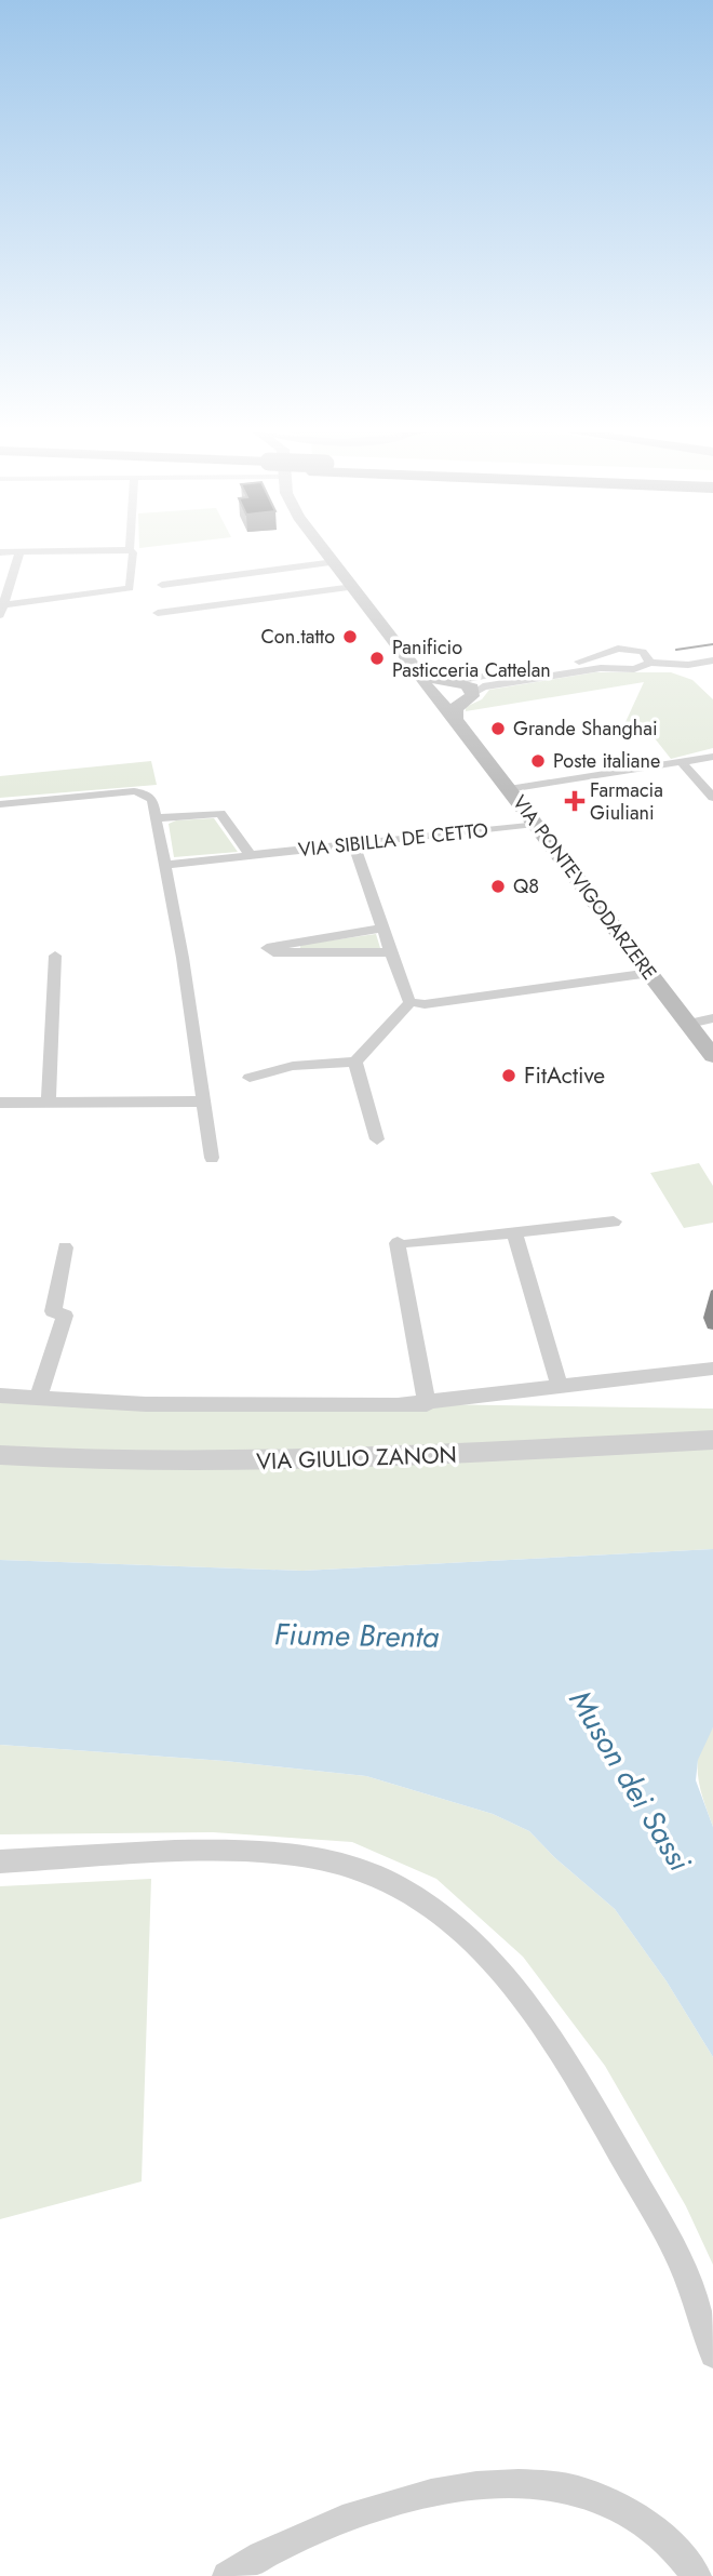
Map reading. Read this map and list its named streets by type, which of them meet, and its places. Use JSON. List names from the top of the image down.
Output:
{
  "streets": {
    "main road": ["VIA PONTEVIGODARZERE"],
    "street": ["VIA SIBILLA DE CETTO", "VIA GIULIO ZANON"]
  },
  "crossings": [
    ["VIA SIBILLA DE CETTO", "VIA PONTEVIGODARZERE"]
  ],
  "water": ["Fiume Brenta", "Muson dei Sassi"],
  "places": {
    "other": [
      "Con.tatto",
      "Panificio Pasticceria Cattelan",
      "Grande Shanghai",
      "Poste italiane",
      "Q8",
      "FitActive"
    ],
    "health": ["Farmacia Giuliani"]
  }
}
